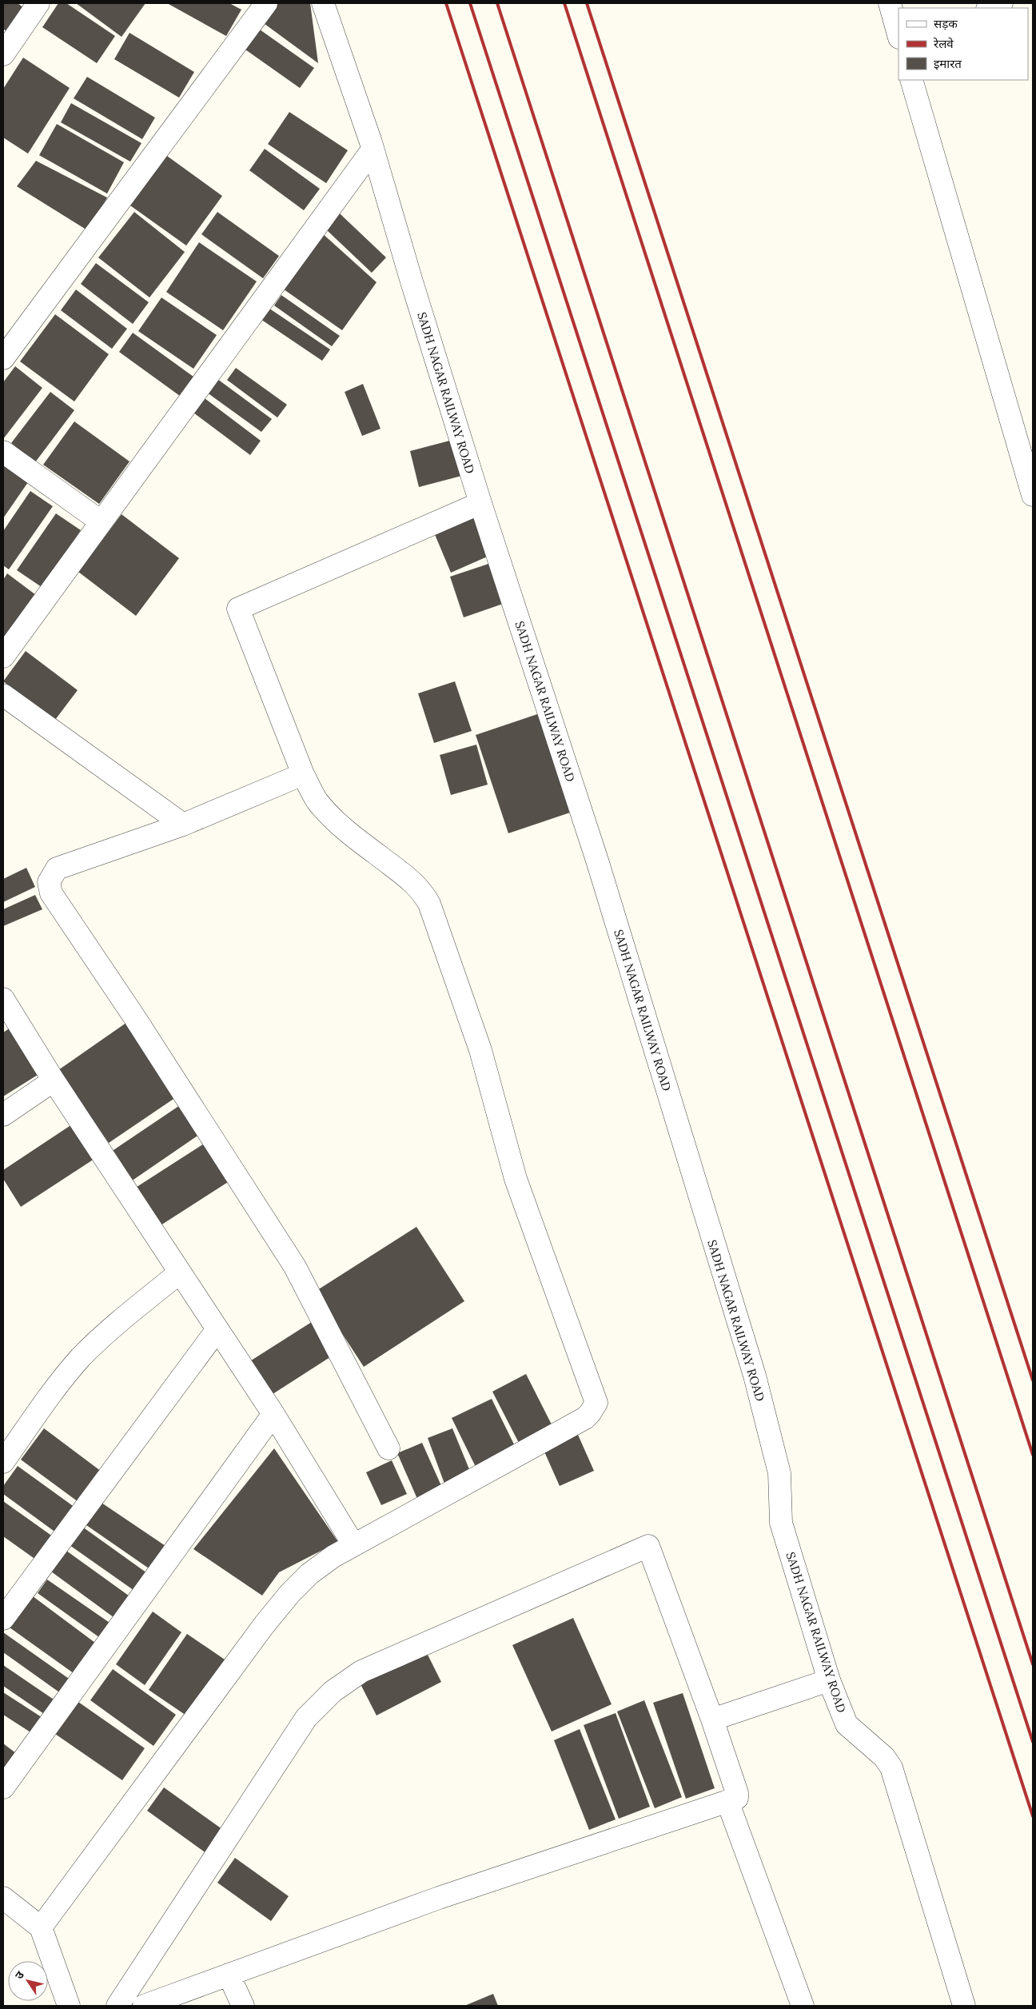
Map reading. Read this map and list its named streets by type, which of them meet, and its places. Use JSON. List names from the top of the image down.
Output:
{
  "streets": {
    "street": ["SADH NAGAR RAILWAY ROAD"]
  },
  "legend": ["सड़क", "रेलवे", "इमारत"],
  "north": "top left"
}
